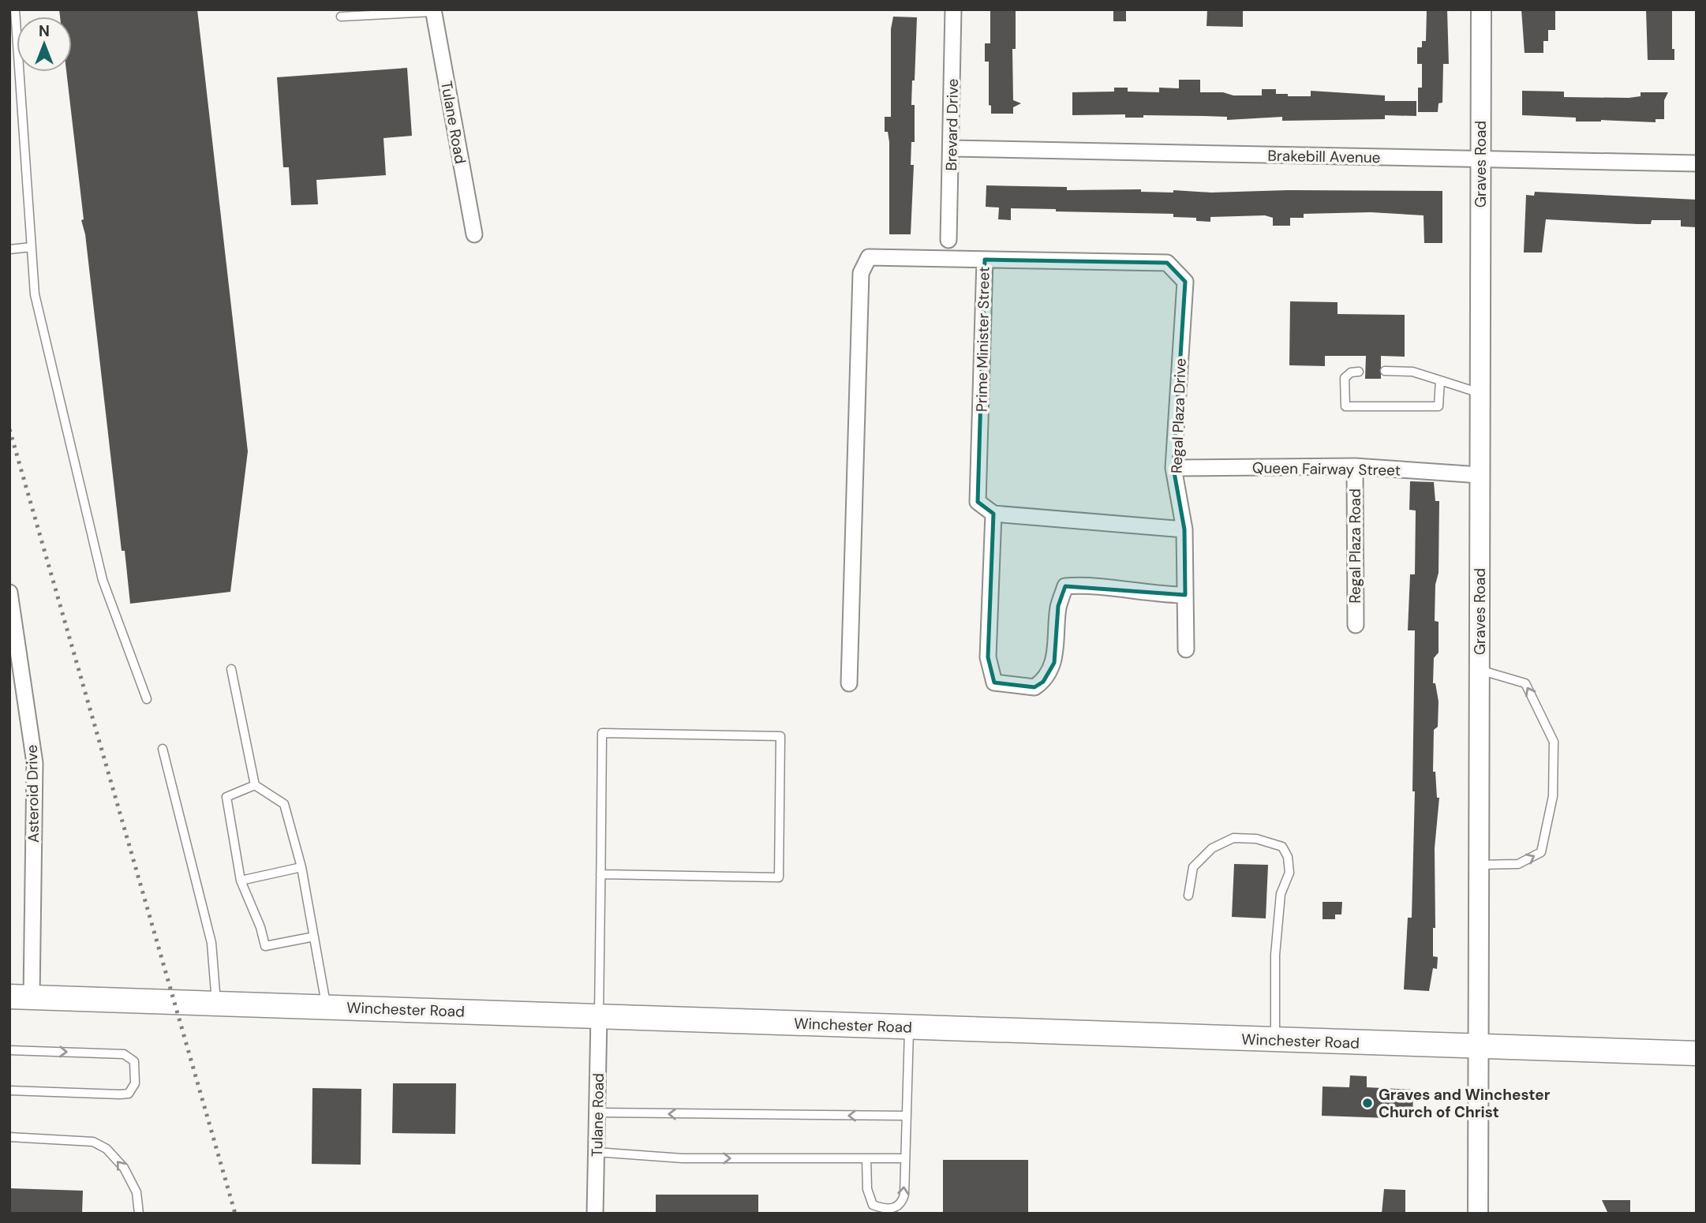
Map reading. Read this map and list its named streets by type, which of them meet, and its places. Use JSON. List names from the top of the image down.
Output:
{
  "streets": {
    "main road": ["Winchester Road"],
    "street": [
      "Tulane Road",
      "Brevard Drive",
      "Brakebill Avenue",
      "Graves Road",
      "Prime Minister Street",
      "Regal Plaza Drive",
      "Queen Fairway Street",
      "Regal Plaza Road",
      "Asteroid Drive"
    ]
  },
  "crossings": [
    ["Tulane Road", "Winchester Road"],
    ["Brevard Drive", "Brakebill Avenue"],
    ["Brakebill Avenue", "Graves Road"],
    ["Graves Road", "Queen Fairway Street"],
    ["Graves Road", "Winchester Road"],
    ["Prime Minister Street", "Regal Plaza Drive"],
    ["Regal Plaza Drive", "Queen Fairway Street"],
    ["Queen Fairway Street", "Regal Plaza Road"],
    ["Asteroid Drive", "Winchester Road"]
  ],
  "places": ["Graves and Winchester Church of Christ"],
  "north": "top"
}
